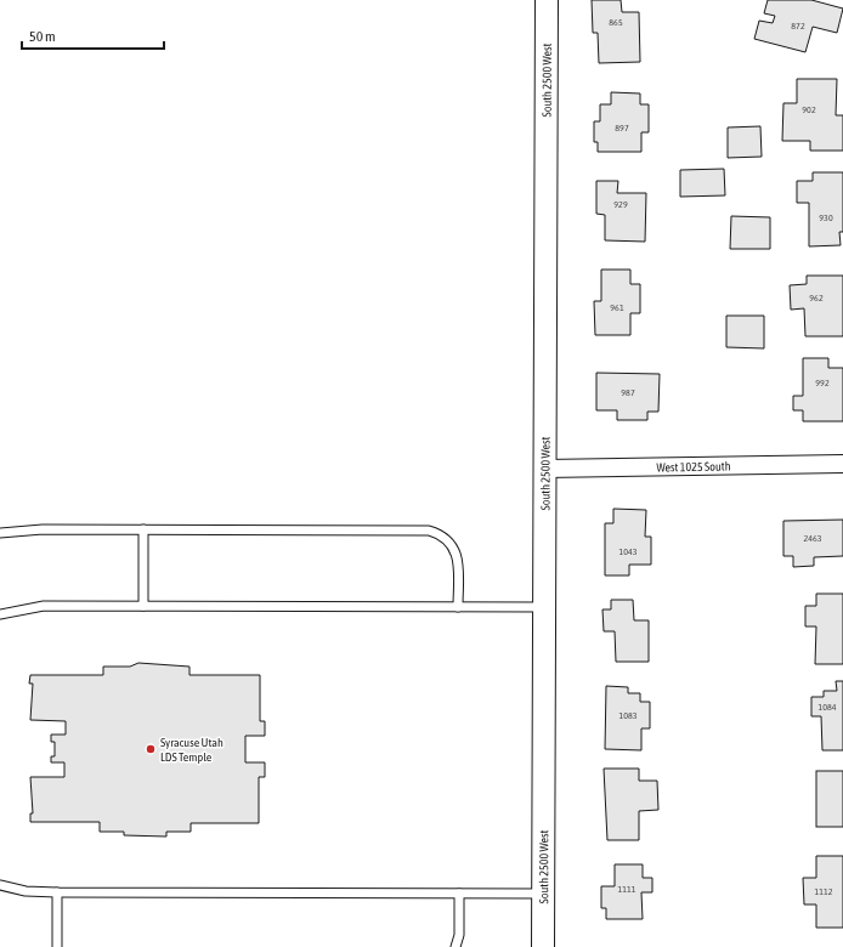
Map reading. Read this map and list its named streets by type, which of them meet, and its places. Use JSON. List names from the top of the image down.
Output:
{
  "streets": {
    "street": ["South 2500 West", "West 1025 South"]
  },
  "crossings": [
    ["South 2500 West", "West 1025 South"]
  ],
  "places": ["Syracuse Utah LDS Temple"],
  "house_numbers": [
    "865",
    "872",
    "902",
    "897",
    "929",
    "930",
    "962",
    "961",
    "992",
    "987",
    "2463",
    "1043",
    "1084",
    "1083",
    "1111",
    "1112"
  ],
  "scale_bar": "50 m"
}
